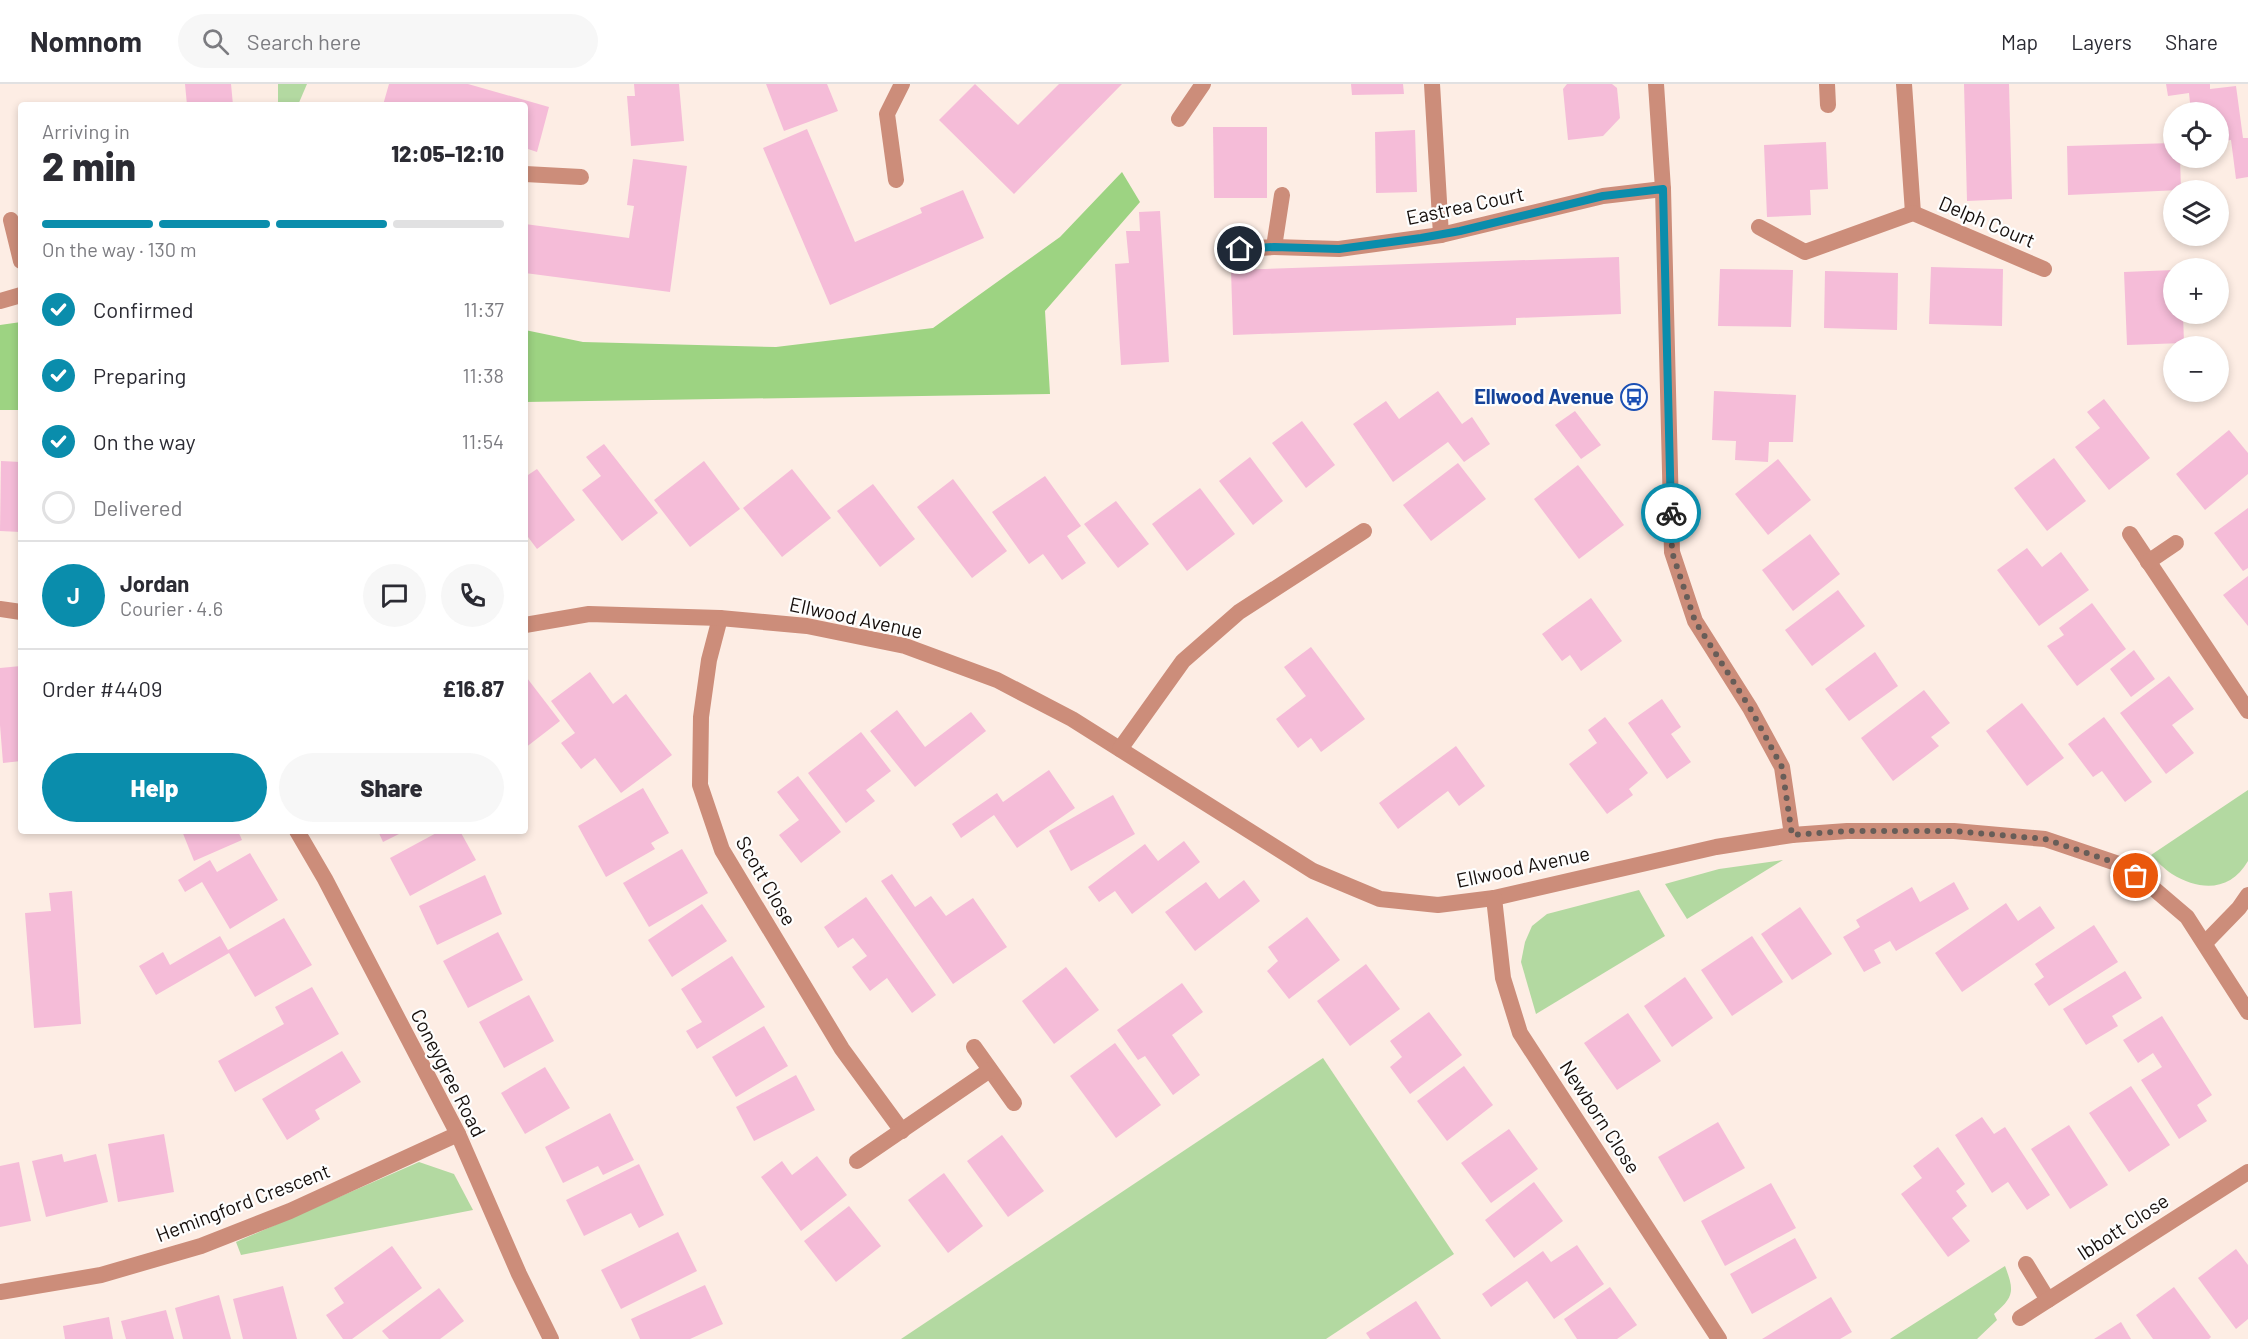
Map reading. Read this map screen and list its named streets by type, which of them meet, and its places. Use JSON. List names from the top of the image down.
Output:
{
  "streets": {
    "street": [
      "Eastrea Court",
      "Delph Court",
      "Ellwood Avenue",
      "Scott Close",
      "Coneygree Road",
      "Newborn Close",
      "Hemingford Crescent",
      "Ibbott Close"
    ]
  },
  "crossings": [
    ["Ellwood Avenue", "Scott Close"],
    ["Ellwood Avenue", "Newborn Close"],
    ["Coneygree Road", "Hemingford Crescent"]
  ],
  "places": {
    "bus stop": ["Ellwood Avenue"]
  },
  "page": {
    "header": "Nomnom",
    "search": "Search here",
    "nav": ["Map", "Layers", "Share"],
    "map_buttons": ["+", "−"],
    "heading": ["2 min", "Arriving in", "12:05–12:10"],
    "panel": [
      "Jordan",
      "Courier · 4.6",
      "Order #4409",
      "£16.87"
    ],
    "bar": "On the way · 130 m",
    "list": [
      ["Confirmed", "11:37"],
      ["Preparing", "11:38"],
      ["On the way", "11:54"],
      "Delivered"
    ],
    "round": "J",
    "buttons": ["Help", "Share"]
  }
}
